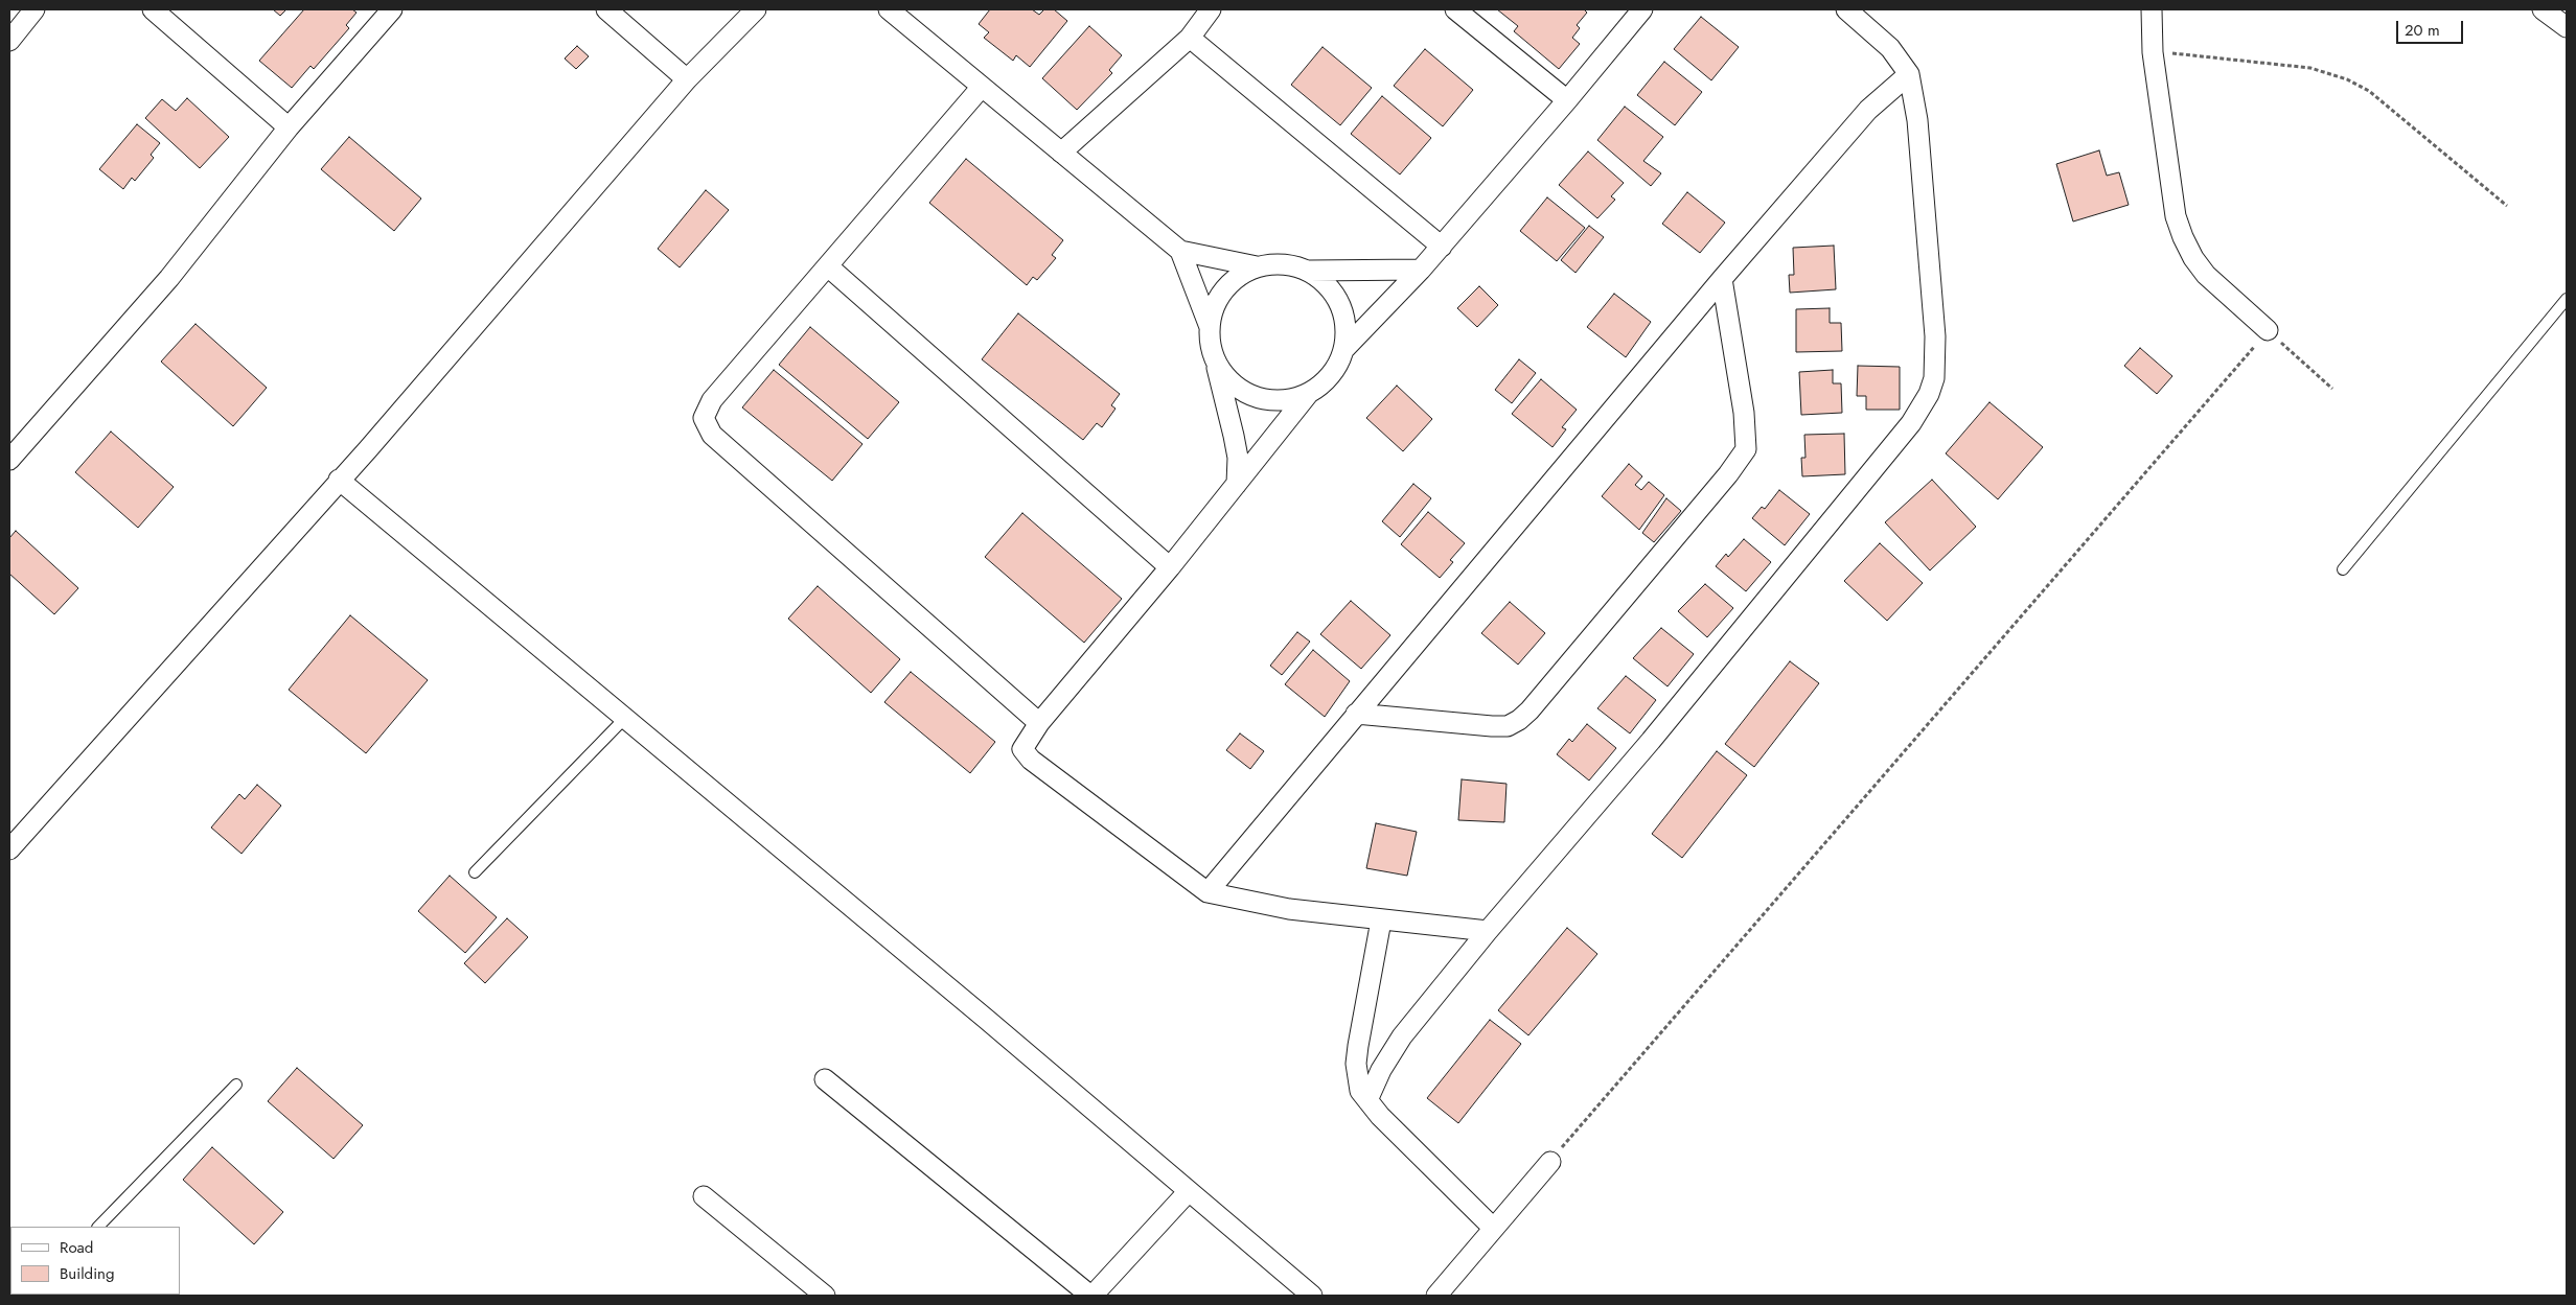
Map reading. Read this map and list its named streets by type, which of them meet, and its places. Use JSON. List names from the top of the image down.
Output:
{
  "legend": ["Road", "Building"],
  "scale_bar": "20 m"
}
